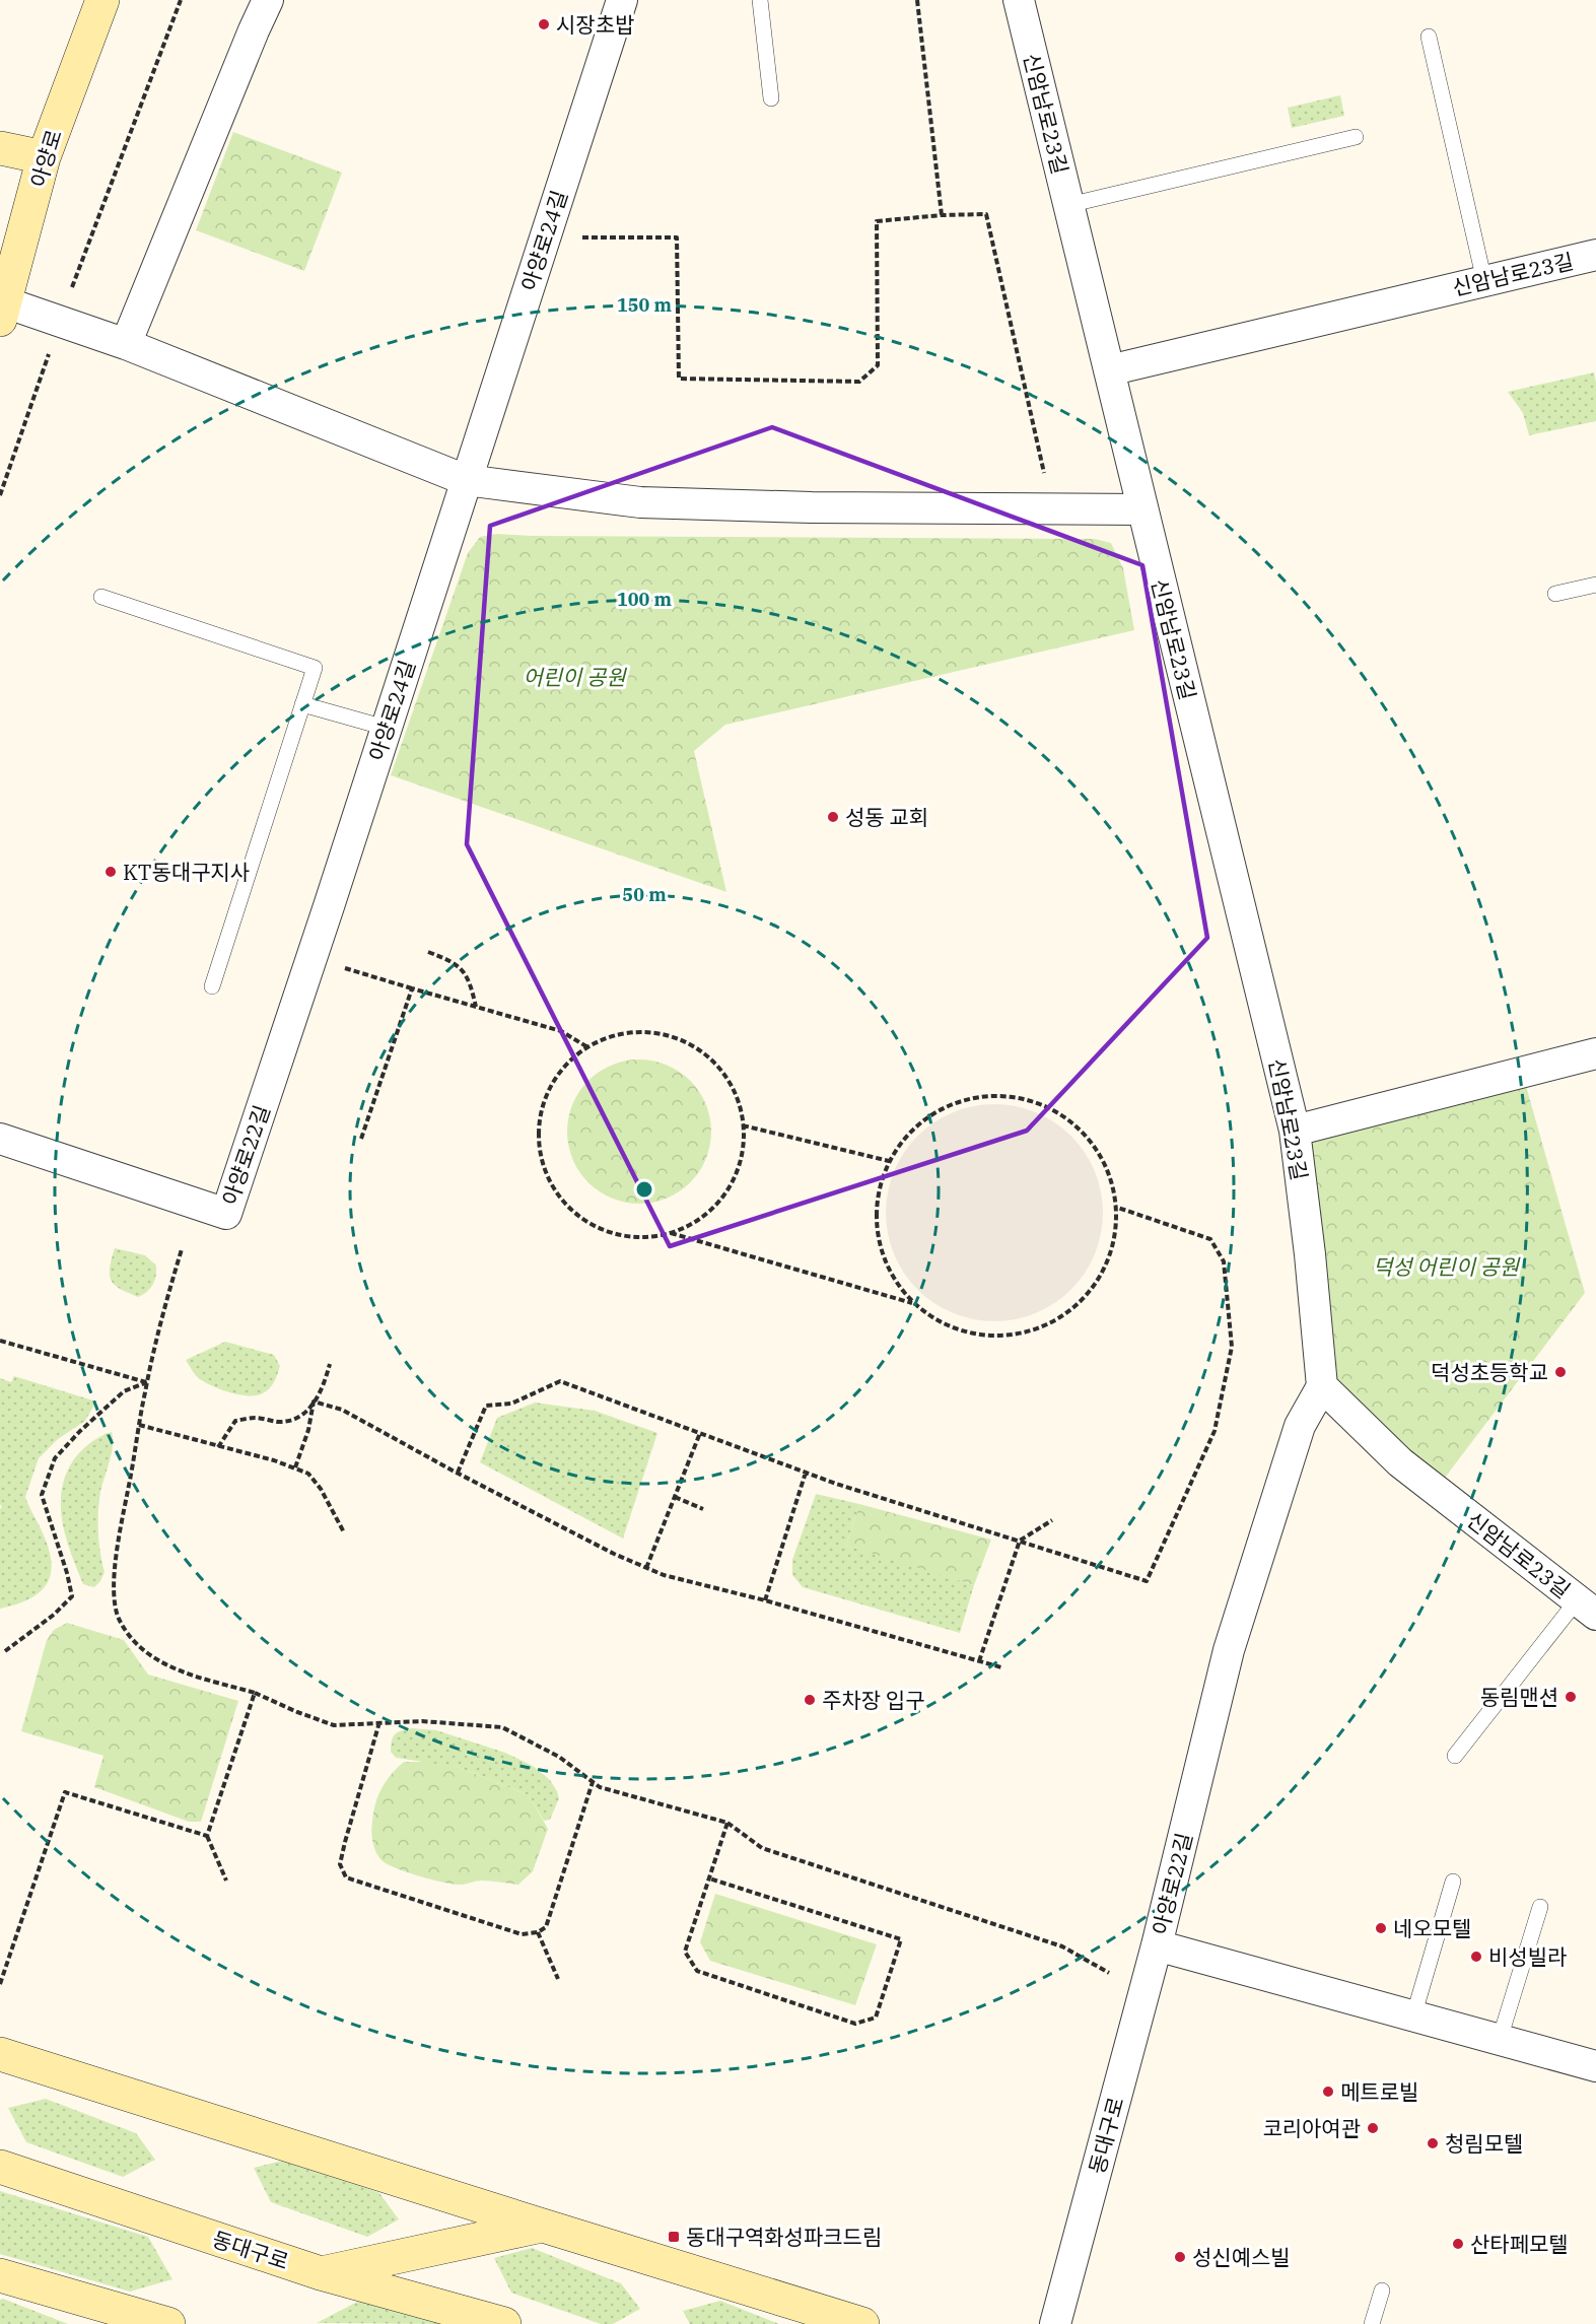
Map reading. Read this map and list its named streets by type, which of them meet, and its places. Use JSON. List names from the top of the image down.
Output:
{
  "streets": {
    "main road": ["아양로", "동대구로"],
    "street": ["신암남로23길", "아양로24길", "아양로22길"]
  },
  "crossings": [
    ["신암남로23길", "아양로22길"],
    ["아양로24길", "아양로22길"],
    ["아양로22길", "동대구로"]
  ],
  "parks": ["어린이 공원", "덕성 어린이 공원"],
  "places": {
    "other": [
      "시장초밥",
      "성동 교회",
      "KT동대구지사",
      "덕성초등학교",
      "동림맨션",
      "주차장 입구",
      "네오모텔",
      "비성빌라",
      "메트로빌",
      "코리아여관",
      "청림모텔",
      "산타페모텔",
      "성신예스빌"
    ],
    "transit": ["동대구역화성파크드림"]
  },
  "rings": ["150 m", "100 m", "50 m"]
}
